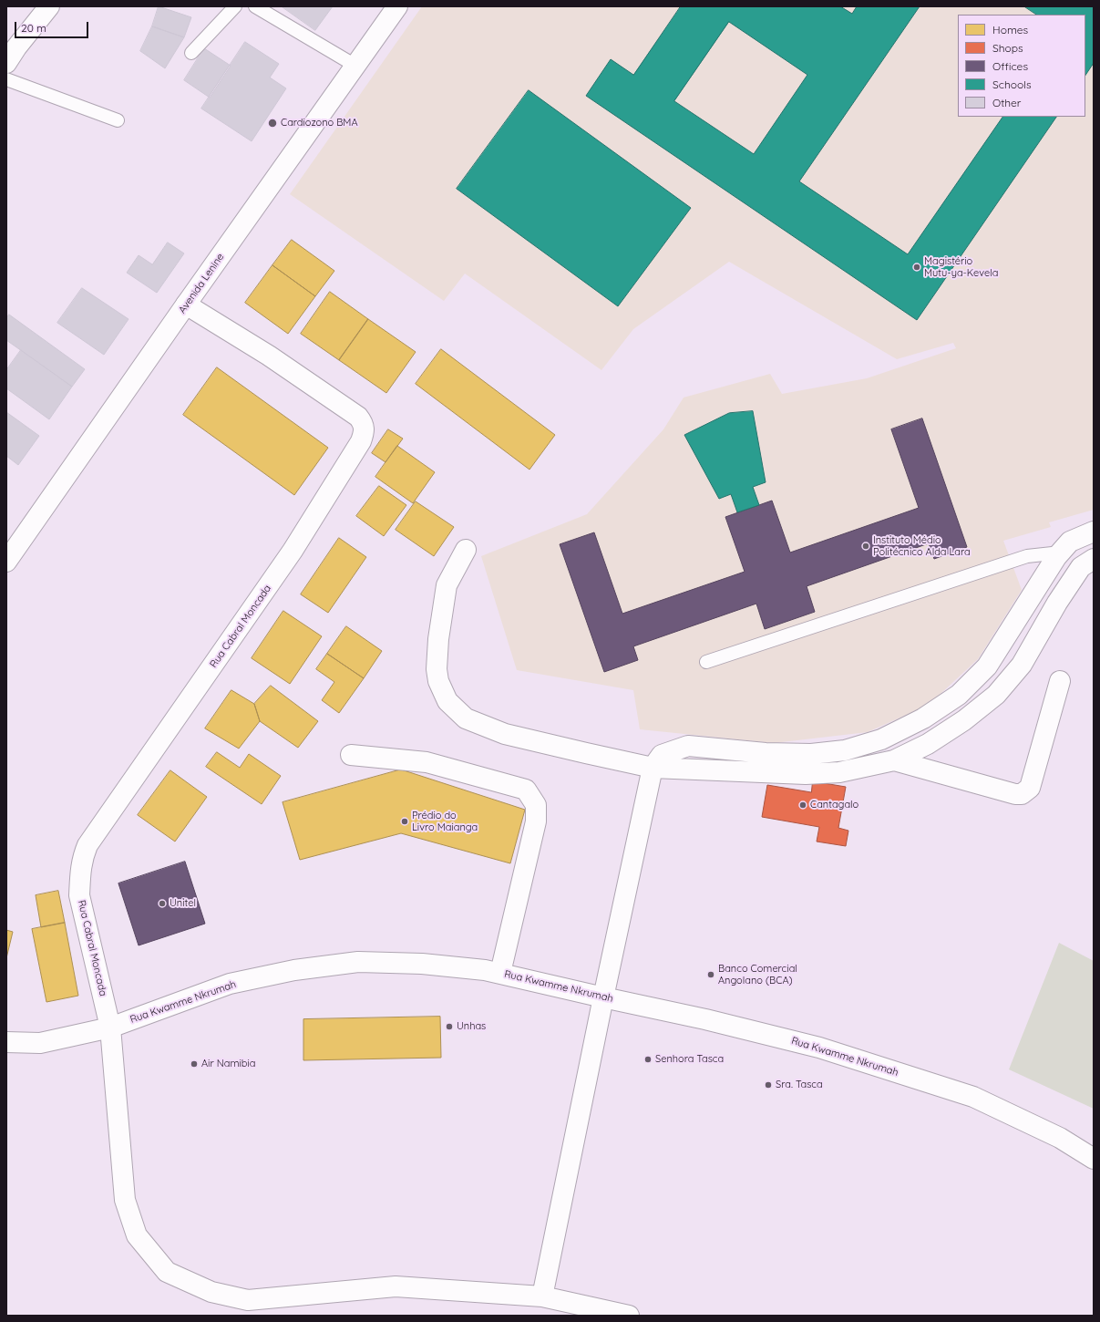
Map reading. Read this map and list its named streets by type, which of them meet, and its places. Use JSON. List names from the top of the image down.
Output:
{
  "streets": {
    "street": ["Avenida Lenine", "Rua Cabral Moncada", "Rua Kwamme Nkrumah"]
  },
  "crossings": [
    ["Avenida Lenine", "Rua Cabral Moncada"],
    ["Rua Cabral Moncada", "Rua Kwamme Nkrumah"]
  ],
  "places": [
    "Cardiozono BMA",
    "Magistério Mutu-ya-Kevela",
    "Instituto Médio Politécnico Alda Lara",
    "Cantagalo",
    "Prédio do Livro Maianga",
    "Unitel",
    "Banco Comercial Angolano (BCA)",
    "Unhas",
    "Senhora Tasca",
    "Air Namibia",
    "Sra. Tasca"
  ],
  "legend": [
    "Homes",
    "Shops",
    "Offices",
    "Schools",
    "Other"
  ],
  "scale_bar": "20 m"
}
